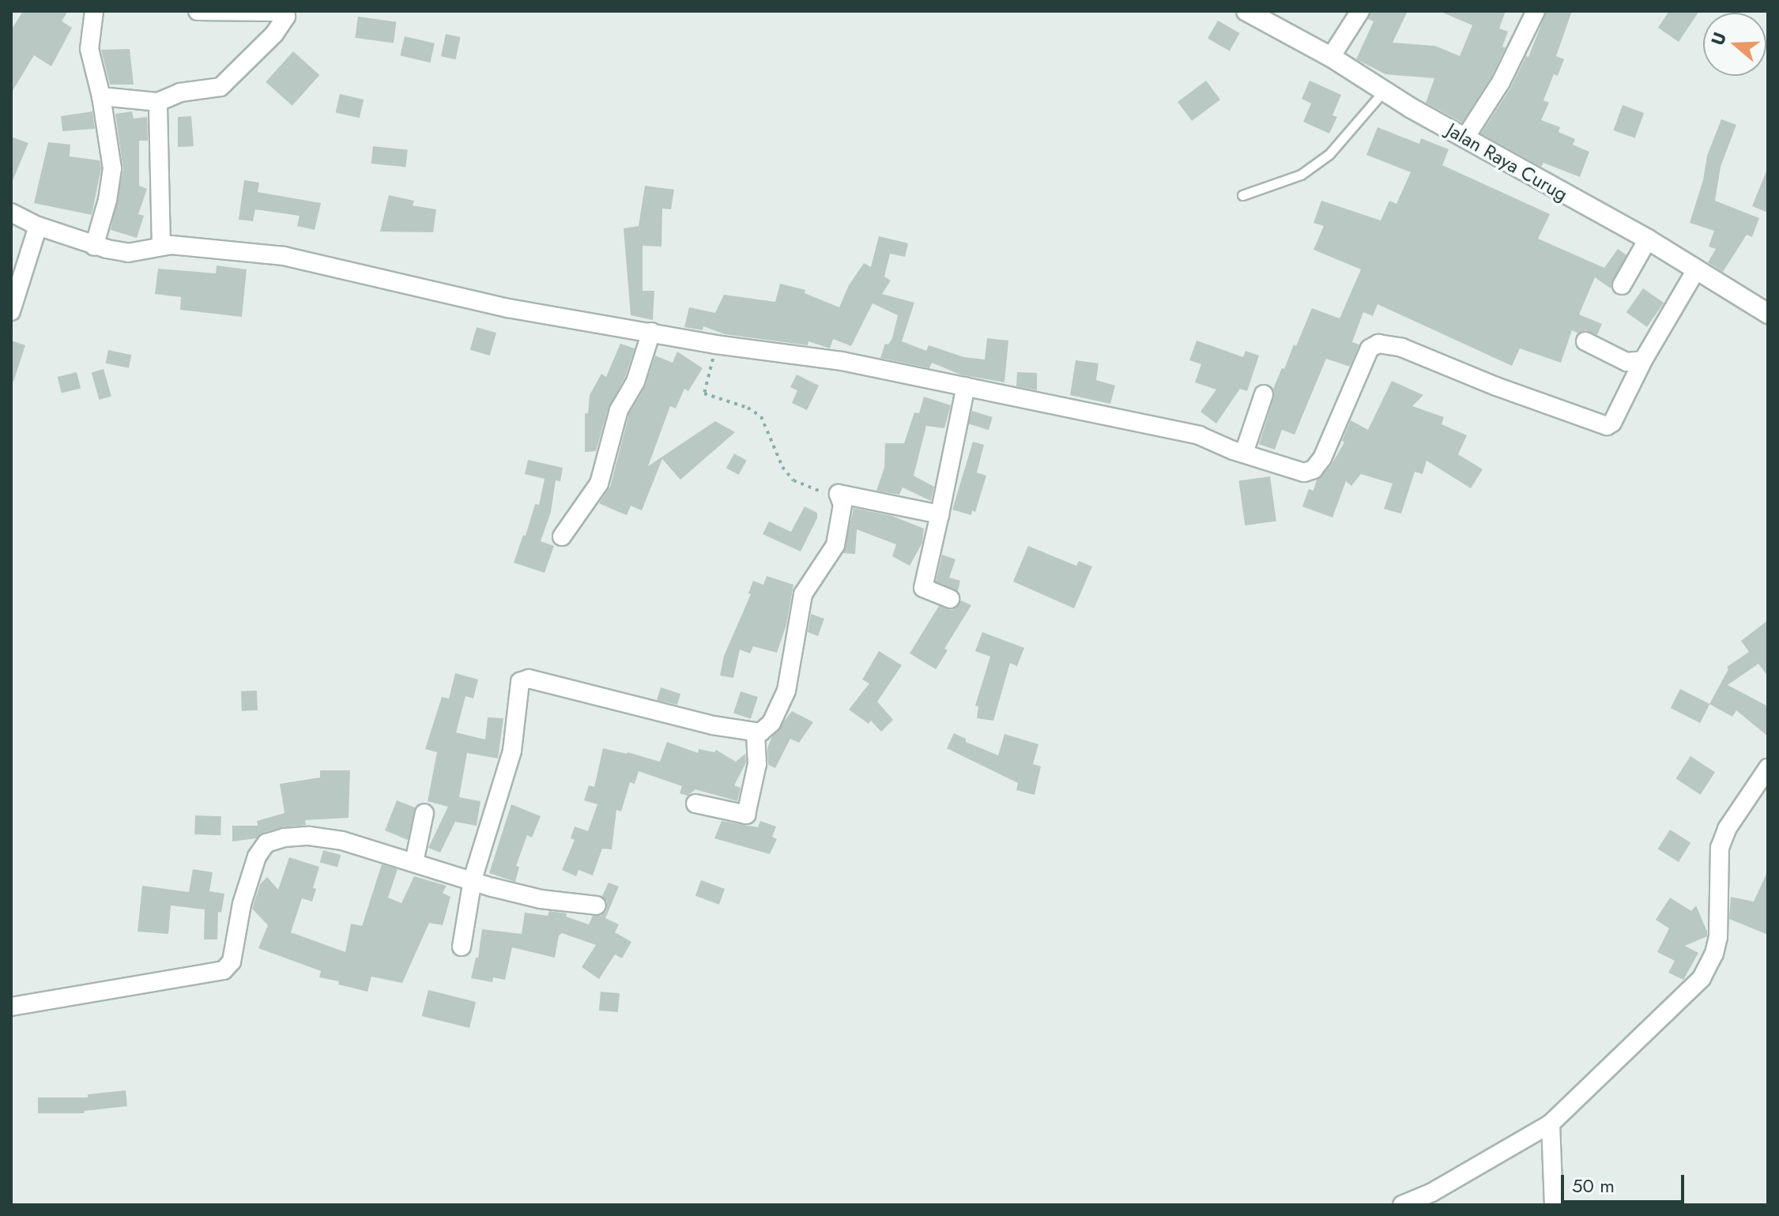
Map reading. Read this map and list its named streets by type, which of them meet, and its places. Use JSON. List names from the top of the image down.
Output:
{
  "streets": {
    "street": ["Jalan Raya Curug"]
  },
  "scale_bar": "50 m",
  "north": "left"
}
